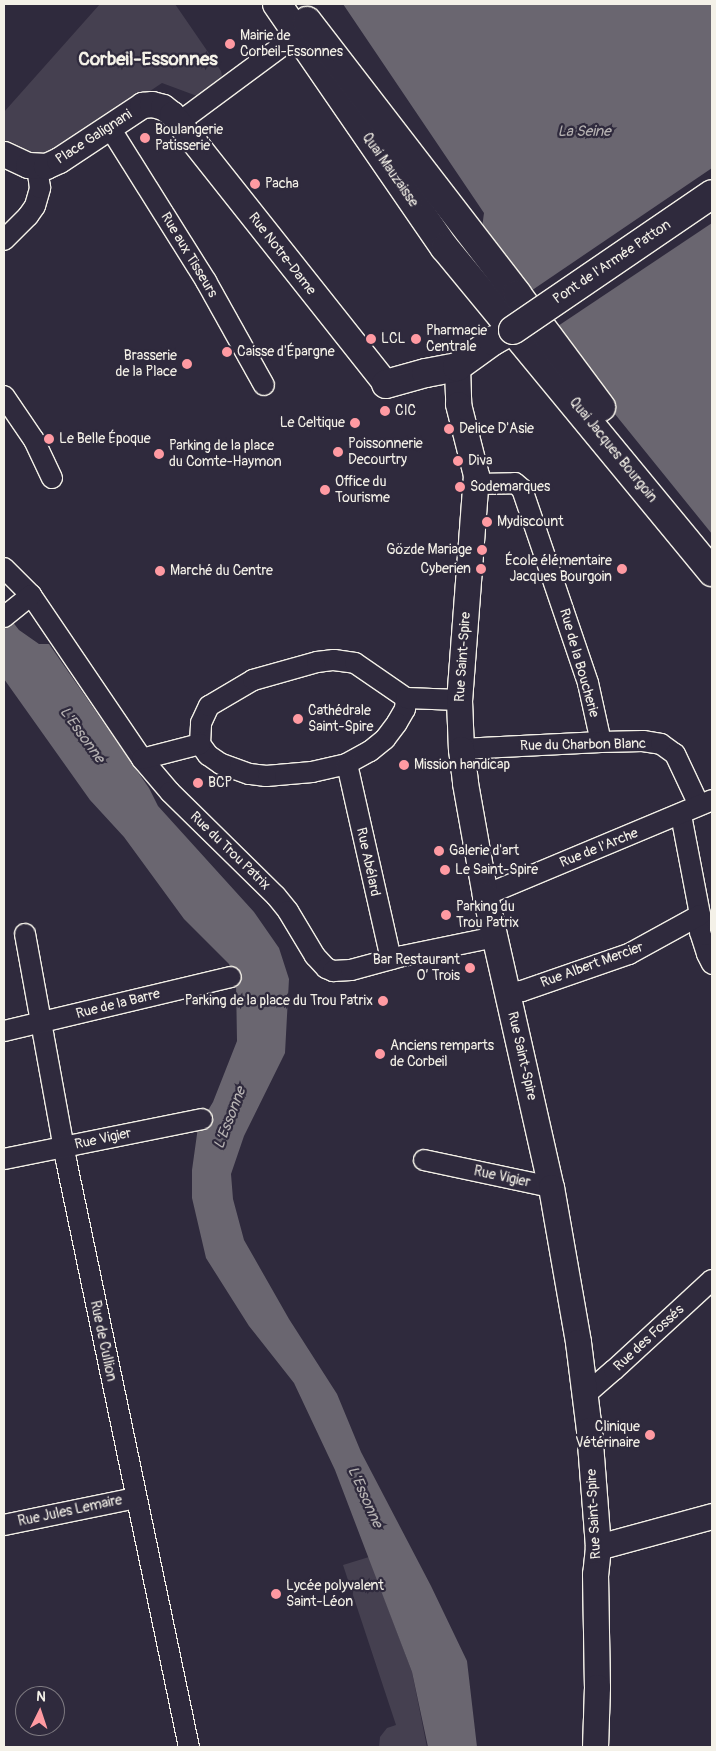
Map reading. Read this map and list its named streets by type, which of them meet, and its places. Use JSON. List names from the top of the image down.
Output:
{
  "streets": {
    "main road": ["Quai Mauzaisse", "Pont de l'Armée Patton", "Quai Jacques Bourgoin"],
    "street": [
      "Place Galignani",
      "Rue Notre-Dame",
      "Rue aux Tisseurs",
      "Rue Saint-Spire",
      "Rue de la Boucherie",
      "Rue du Charbon Blanc",
      "Rue de l'Arche",
      "Rue du Trou Patrix",
      "Rue Abélard",
      "Rue Albert Mercier",
      "Rue de la Barre",
      "Rue Vigier",
      "Rue des Fossés",
      "Rue de Cullion",
      "Rue Jules Lemaire"
    ]
  },
  "crossings": [
    ["Place Galignani", "Rue Notre-Dame"],
    ["Place Galignani", "Rue aux Tisseurs"],
    ["Quai Mauzaisse", "Pont de l'Armée Patton"],
    ["Quai Mauzaisse", "Quai Jacques Bourgoin"],
    ["Pont de l'Armée Patton", "Quai Jacques Bourgoin"],
    ["Pont de l'Armée Patton", "Rue Saint-Spire"],
    ["Rue Saint-Spire", "Rue de la Boucherie"],
    ["Rue Saint-Spire", "Rue du Charbon Blanc"],
    ["Rue Saint-Spire", "Rue de l'Arche"],
    ["Rue Saint-Spire", "Rue du Trou Patrix"],
    ["Rue Saint-Spire", "Rue Albert Mercier"],
    ["Rue Saint-Spire", "Rue Vigier"],
    ["Rue Saint-Spire", "Rue des Fossés"],
    ["Rue de la Boucherie", "Rue du Charbon Blanc"],
    ["Rue du Charbon Blanc", "Rue de l'Arche"],
    ["Rue du Trou Patrix", "Rue Abélard"],
    ["Rue de la Barre", "Rue de Cullion"],
    ["Rue Vigier", "Rue de Cullion"],
    ["Rue de Cullion", "Rue Jules Lemaire"]
  ],
  "districts": ["Corbeil-Essonnes"],
  "water": ["La Seine", "L'Essonne"],
  "places": [
    "Mairie de Corbeil-Essonnes",
    "Boulangerie Patisserie",
    "Pacha",
    "LCL",
    "Pharmacie Centrale",
    "Caisse d'Épargne",
    "Brasserie de la Place",
    "CIC",
    "Le Celtique",
    "Delice D'Asie",
    "Le Belle Époque",
    "Poissonnerie Decourtry",
    "Parking de la place du Comte-Haymon",
    "Diva",
    "Sodemarques",
    "Office du Tourisme",
    "Mydiscount",
    "Gözde Mariage",
    "Cyberien",
    "École élémentaire Jacques Bourgoin",
    "Marché du Centre",
    "Cathédrale Saint-Spire",
    "Mission handicap",
    "BCP",
    "Galerie d'art",
    "Le Saint-Spire",
    "Parking du Trou Patrix",
    "Bar Restaurant O’ Trois",
    "Parking de la place du Trou Patrix",
    "Anciens remparts de Corbeil",
    "Clinique Vétérinaire",
    "Lycée polyvalent Saint-Léon"
  ],
  "north": "top"
}
